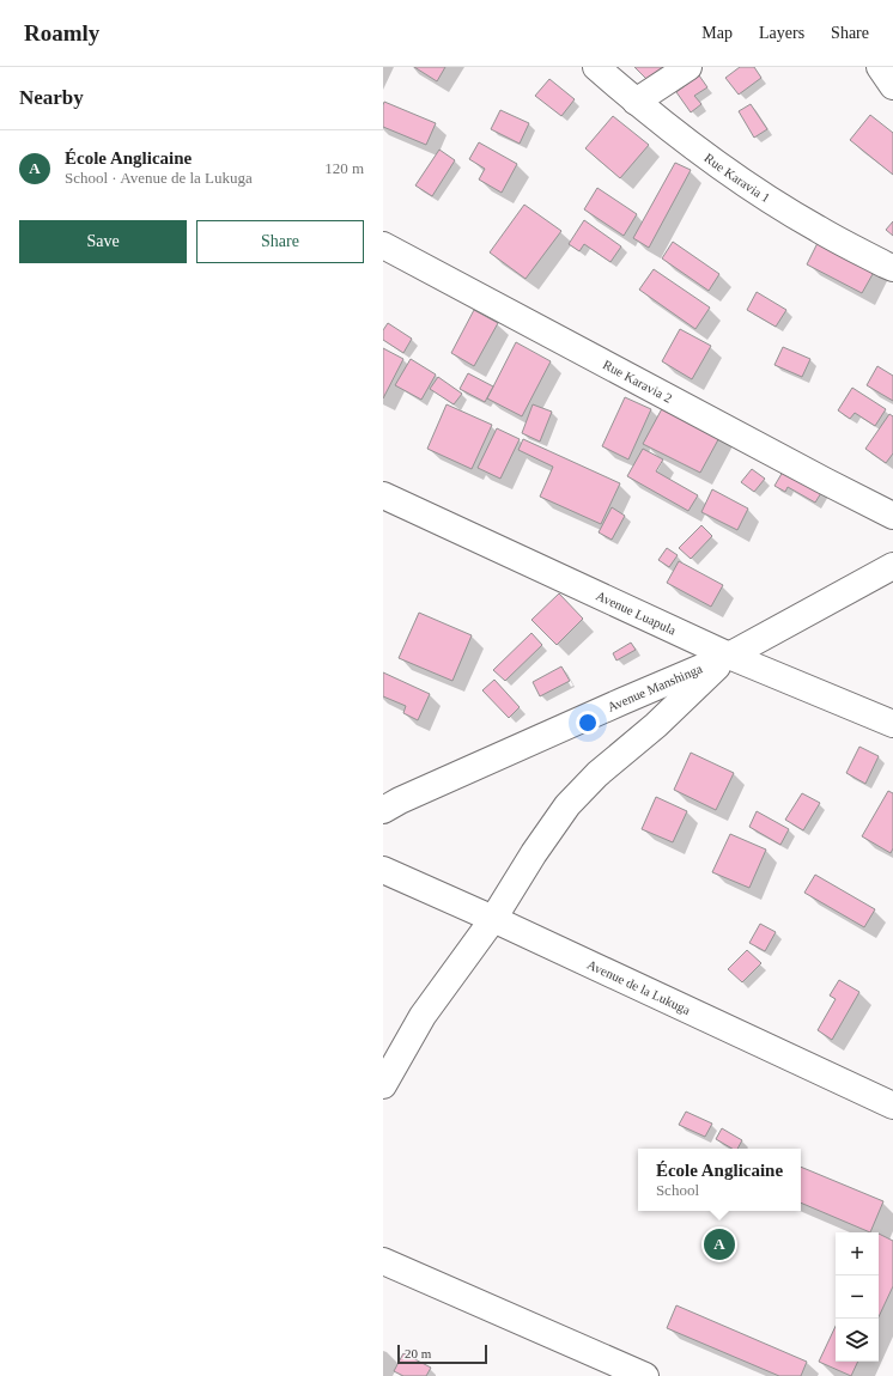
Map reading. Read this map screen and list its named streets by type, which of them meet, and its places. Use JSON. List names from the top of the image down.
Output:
{
  "streets": {
    "street": [
      "Rue Karavia 1",
      "Rue Karavia 2",
      "Avenue Luapula",
      "Avenue Manshinga",
      "Avenue de la Lukuga"
    ]
  },
  "crossings": [
    ["Avenue Luapula", "Avenue Manshinga"]
  ],
  "scale_bar": "20 m",
  "page": {
    "header": "Roamly",
    "nav": ["Map", "Layers", "Share"],
    "heading": "Nearby",
    "list": [
      {
        "mark": "A",
        "name": "École Anglicaine",
        "note": "School · Avenue de la Lukuga",
        "value": "120 m"
      }
    ],
    "buttons": ["Save", "Share"],
    "popup": ["École Anglicaine", "School"],
    "pins": "A",
    "map_buttons": ["+", "−"],
    "scale": "20 m"
  }
}
